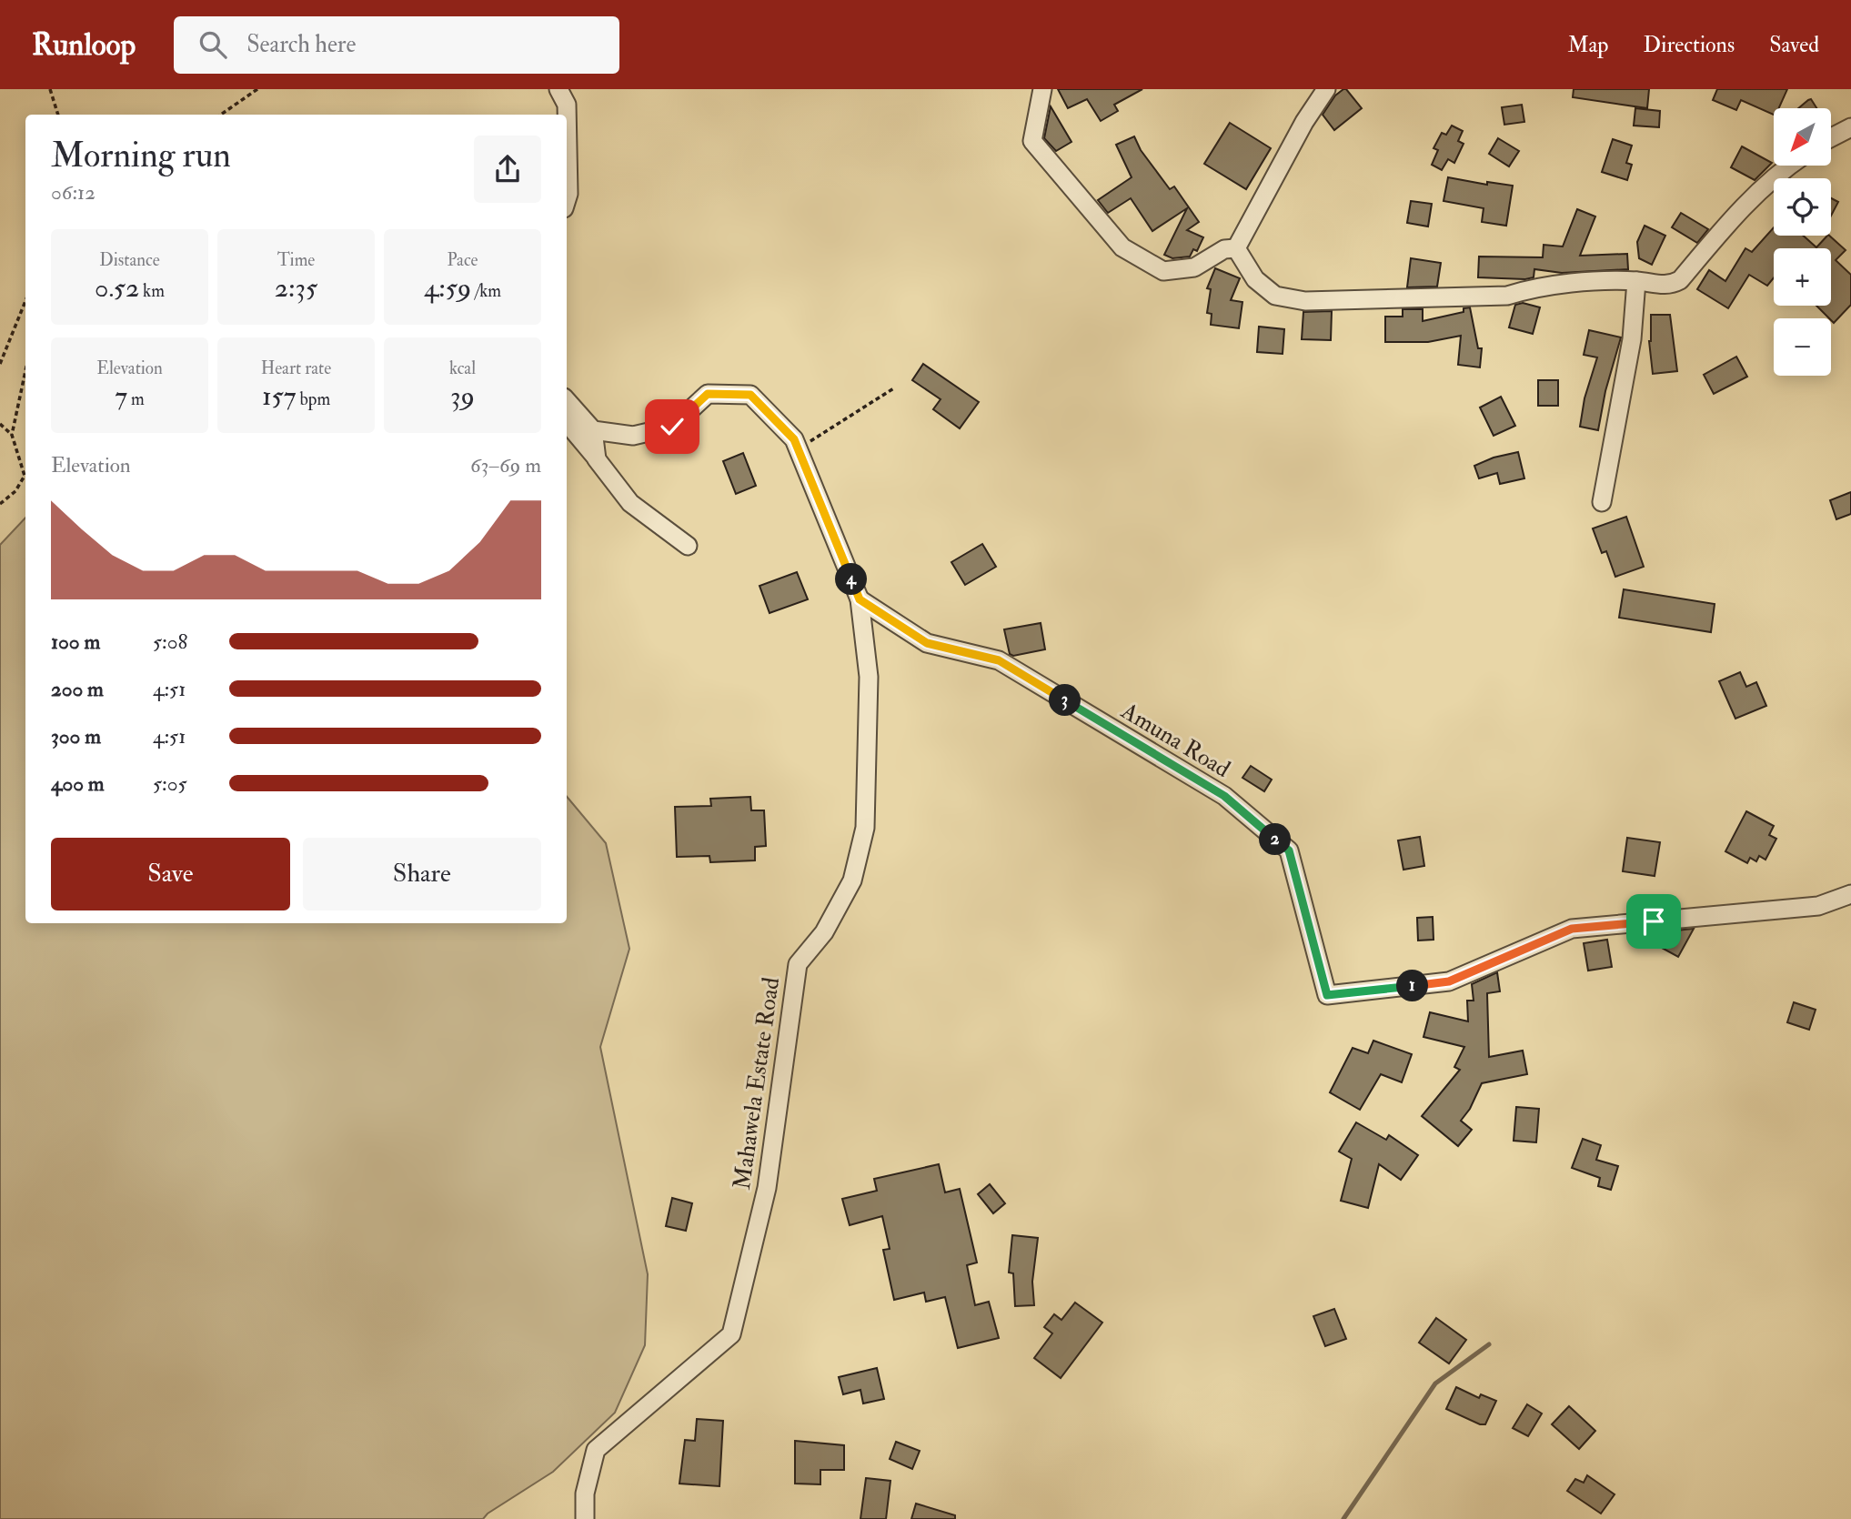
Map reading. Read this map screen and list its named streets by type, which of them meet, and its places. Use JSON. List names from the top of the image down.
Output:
{
  "streets": {
    "street": ["Amuna Road", "Mahawela Estate Road"]
  },
  "crossings": [
    ["Amuna Road", "Mahawela Estate Road"]
  ],
  "north": "bottom left",
  "page": {
    "header": "Runloop",
    "search": "Search here",
    "nav": ["Map", "Directions", "Saved"],
    "map_buttons": ["+", "−"],
    "heading": ["Morning run", "06:12"],
    "stats": [
      ["Distance", "0.52 km"],
      ["Time", "2:35"],
      ["Pace", "4:59 /km"],
      ["Elevation", "7 m"],
      ["Heart rate", "157 bpm"],
      ["kcal", "39"]
    ],
    "chart": ["Elevation", "63–69 m"],
    "pins": [
      "4",
      "3",
      "2",
      "1"
    ],
    "list": [
      {
        "name": "100 m",
        "note": "5:08"
      },
      {
        "name": "200 m",
        "note": "4:51"
      },
      {
        "name": "300 m",
        "note": "4:51"
      },
      {
        "name": "400 m",
        "note": "5:05"
      }
    ],
    "buttons": ["Save", "Share"]
  }
}
